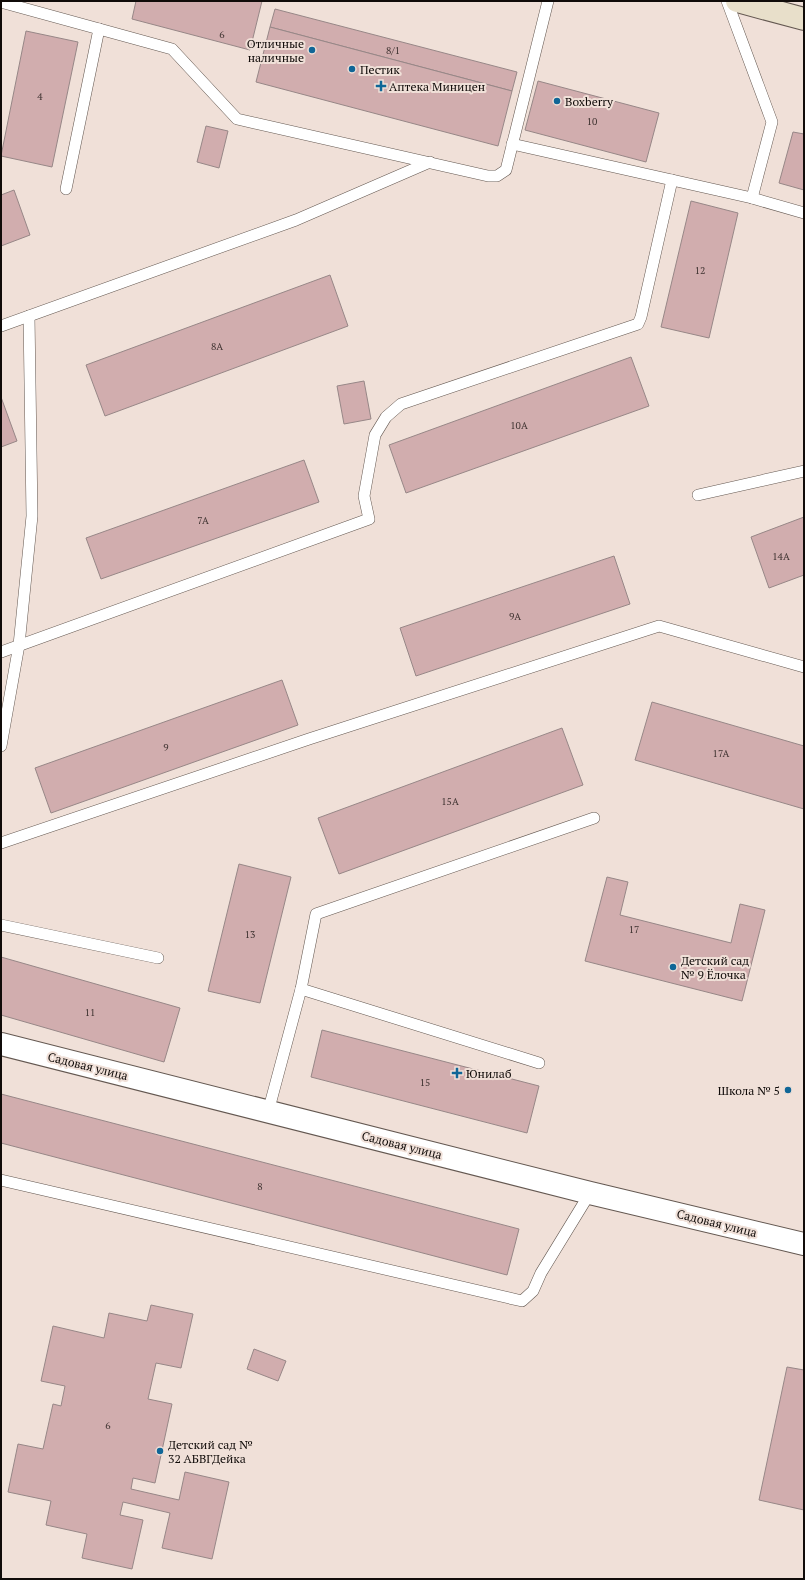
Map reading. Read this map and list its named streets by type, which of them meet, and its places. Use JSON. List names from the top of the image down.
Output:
{
  "streets": {
    "street": ["Садовая улица"]
  },
  "places": {
    "other": [
      "Отличные наличные",
      "Пестик",
      "Boxberry",
      "Детский сад № 9 Ёлочка",
      "Школа № 5",
      "Детский сад № 32 АБВГДейка"
    ],
    "health": ["Аптека Миницен", "Юнилаб"]
  },
  "house_numbers": [
    "6",
    "8/1",
    "4",
    "10",
    "12",
    "8А",
    "10А",
    "7А",
    "14А",
    "9А",
    "9",
    "17А",
    "15А",
    "17",
    "13",
    "11",
    "15",
    "8",
    "6"
  ]
}
